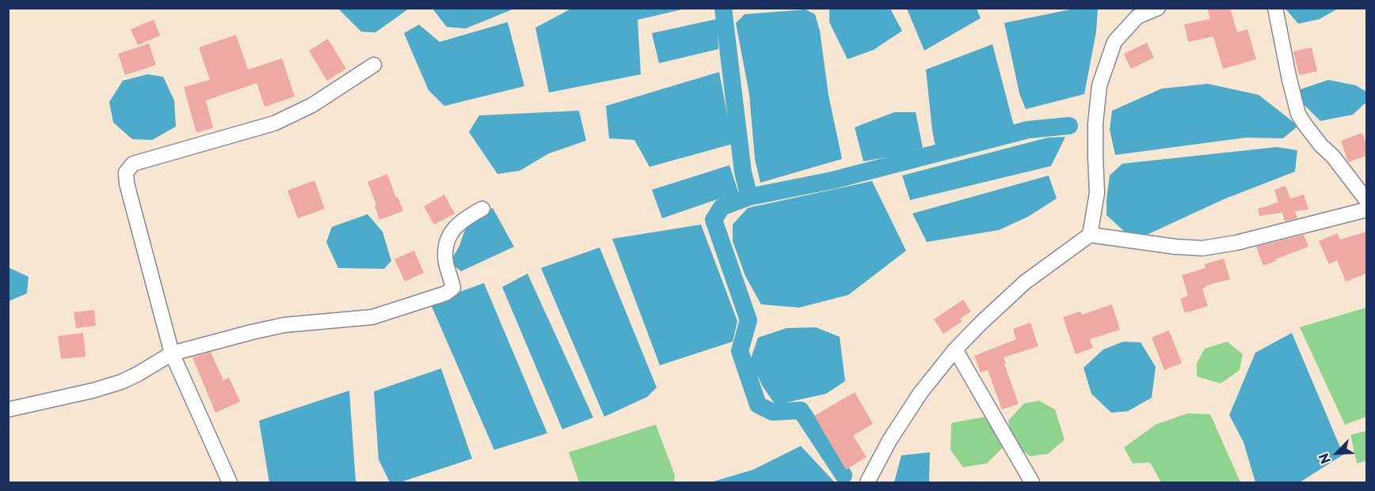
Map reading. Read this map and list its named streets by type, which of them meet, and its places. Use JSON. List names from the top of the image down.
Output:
{
  "north": "bottom left"
}
